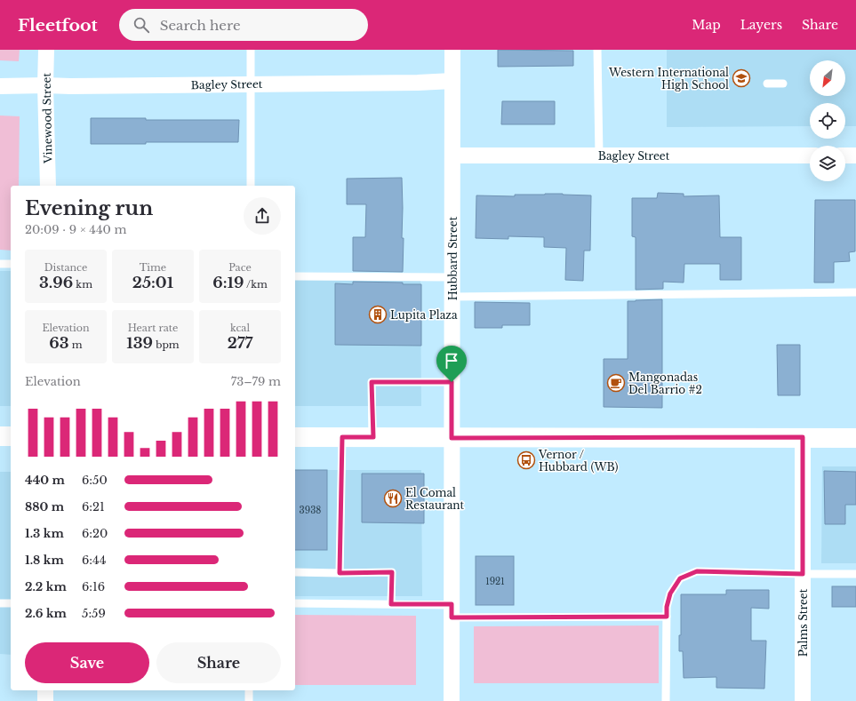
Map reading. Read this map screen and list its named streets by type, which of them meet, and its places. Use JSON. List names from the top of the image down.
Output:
{
  "streets": {
    "street": [
      "Bagley Street",
      "Vinewood Street",
      "Hubbard Street",
      "Palms Street"
    ]
  },
  "crossings": [
    ["Bagley Street", "Vinewood Street"],
    ["Bagley Street", "Hubbard Street"]
  ],
  "places": {
    "school or university": ["Western International High School"],
    "building": ["Lupita Plaza"],
    "cafe": ["Mangonadas Del Barrio #2"],
    "bus stop": ["Vernor / Hubbard (WB)"],
    "restaurant": ["El Comal Restaurant"]
  },
  "house_numbers": ["3938", "1921"],
  "north": "bottom left",
  "page": {
    "header": "Fleetfoot",
    "search": "Search here",
    "nav": ["Map", "Layers", "Share"],
    "heading": ["Evening run", "20:09 · 9 × 440 m"],
    "stats": [
      ["Distance", "3.96 km"],
      ["Time", "25:01"],
      ["Pace", "6:19 /km"],
      ["Elevation", "63 m"],
      ["Heart rate", "139 bpm"],
      ["kcal", "277"]
    ],
    "chart": ["Elevation", "73–79 m"],
    "list": [
      {
        "name": "440 m",
        "note": "6:50"
      },
      {
        "name": "880 m",
        "note": "6:21"
      },
      {
        "name": "1.3 km",
        "note": "6:20"
      },
      {
        "name": "1.8 km",
        "note": "6:44"
      },
      {
        "name": "2.2 km",
        "note": "6:16"
      },
      {
        "name": "2.6 km",
        "note": "5:59"
      }
    ],
    "buttons": ["Save", "Share"]
  }
}
